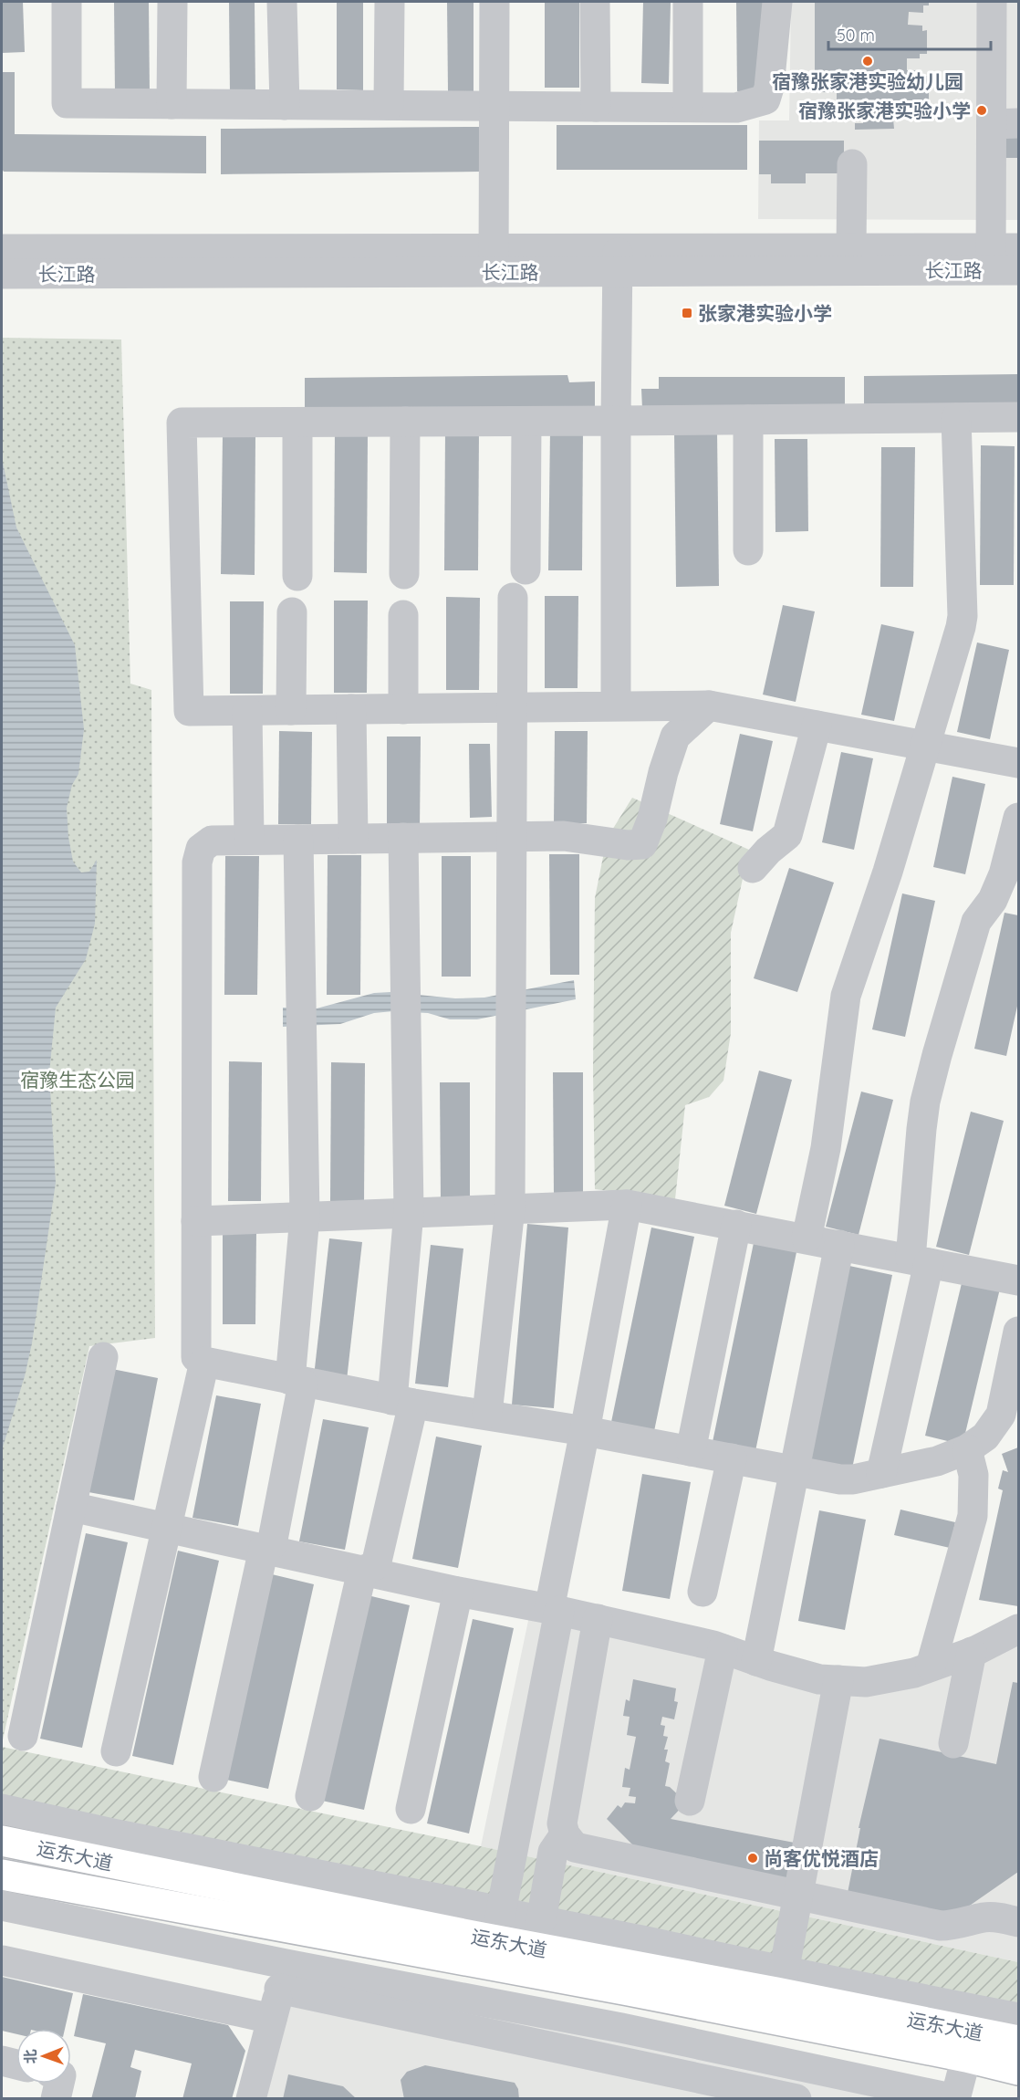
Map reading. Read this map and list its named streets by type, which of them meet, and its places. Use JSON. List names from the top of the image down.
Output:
{
  "streets": {
    "main road": ["运东大道"],
    "street": ["长江路"]
  },
  "parks": ["宿豫生态公园"],
  "places": {
    "other": ["宿豫张家港实验幼儿园", "宿豫张家港实验小学", "尚客优悦酒店"],
    "transit": ["张家港实验小学"]
  },
  "scale_bar": "50 m",
  "north": "left"
}
